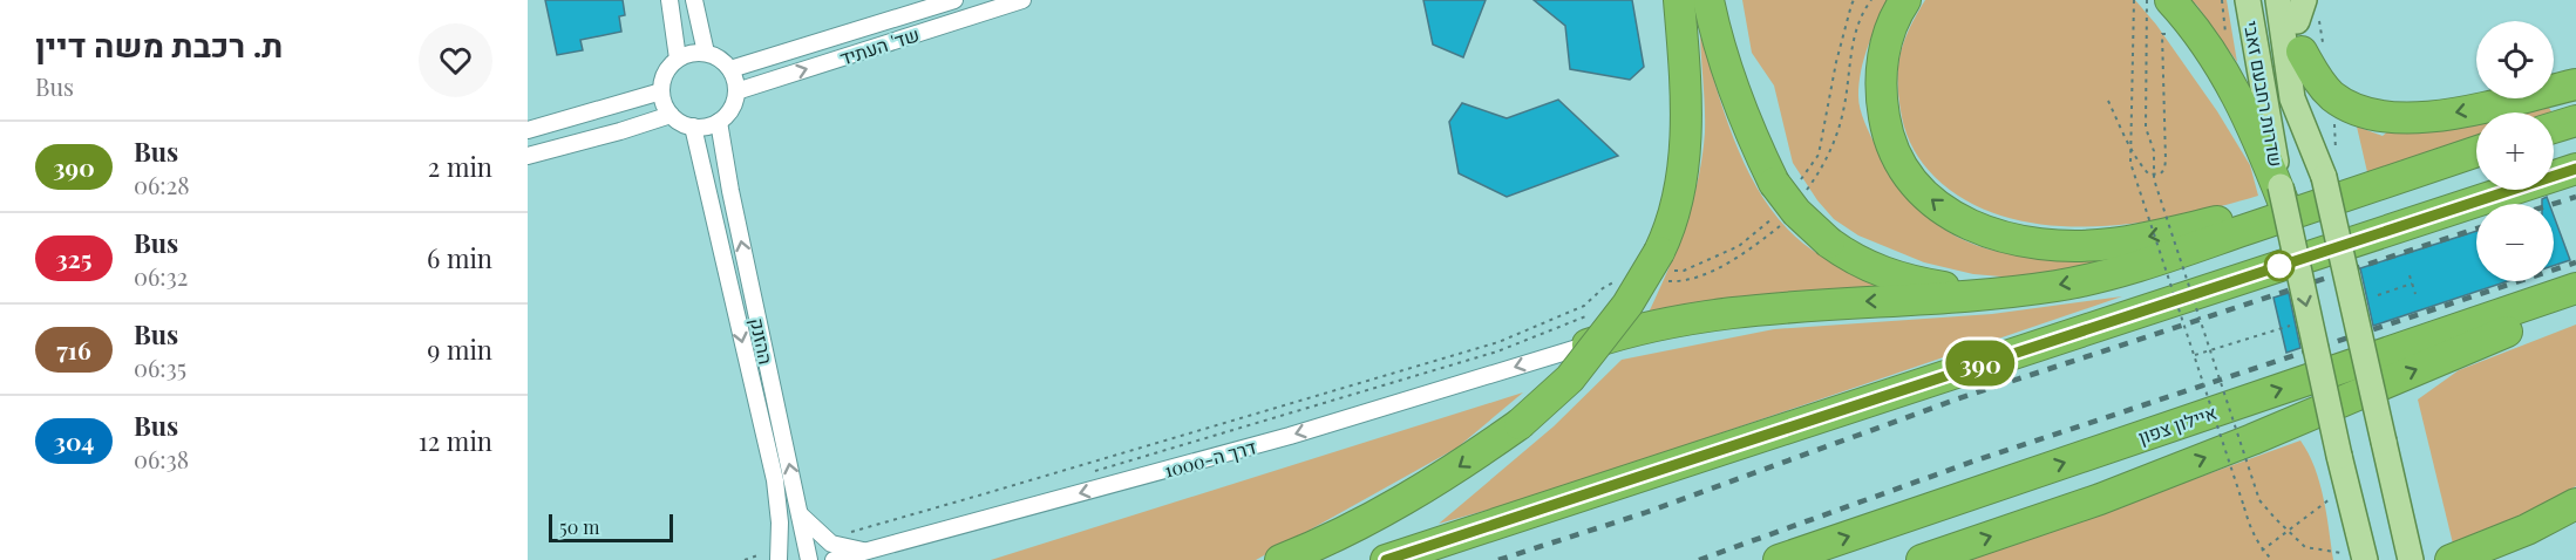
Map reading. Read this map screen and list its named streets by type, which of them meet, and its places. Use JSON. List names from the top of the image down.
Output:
{
  "streets": {
    "highway": ["איילון צפון"],
    "main road": ["שדרות רחבעם זאבי"],
    "street": ["שד' העתיד", "ההזנק", "דרך ה-1000"]
  },
  "crossings": [
    ["שד' העתיד", "ההזנק"]
  ],
  "one_way": ["דרך ה-1000"],
  "lines": ["bus line 390"],
  "scale_bar": "50 m",
  "page": {
    "heading": ["ת. רכבת משה דיין", "Bus"],
    "on_map": "390",
    "map_buttons": ["+", "−"],
    "list": [
      {
        "mark": "390",
        "name": "Bus",
        "note": "06:28",
        "value": "2 min"
      },
      {
        "mark": "325",
        "name": "Bus",
        "note": "06:32",
        "value": "6 min"
      },
      {
        "mark": "716",
        "name": "Bus",
        "note": "06:35",
        "value": "9 min"
      },
      {
        "mark": "304",
        "name": "Bus",
        "note": "06:38",
        "value": "12 min"
      }
    ],
    "scale": "50 m"
  }
}
